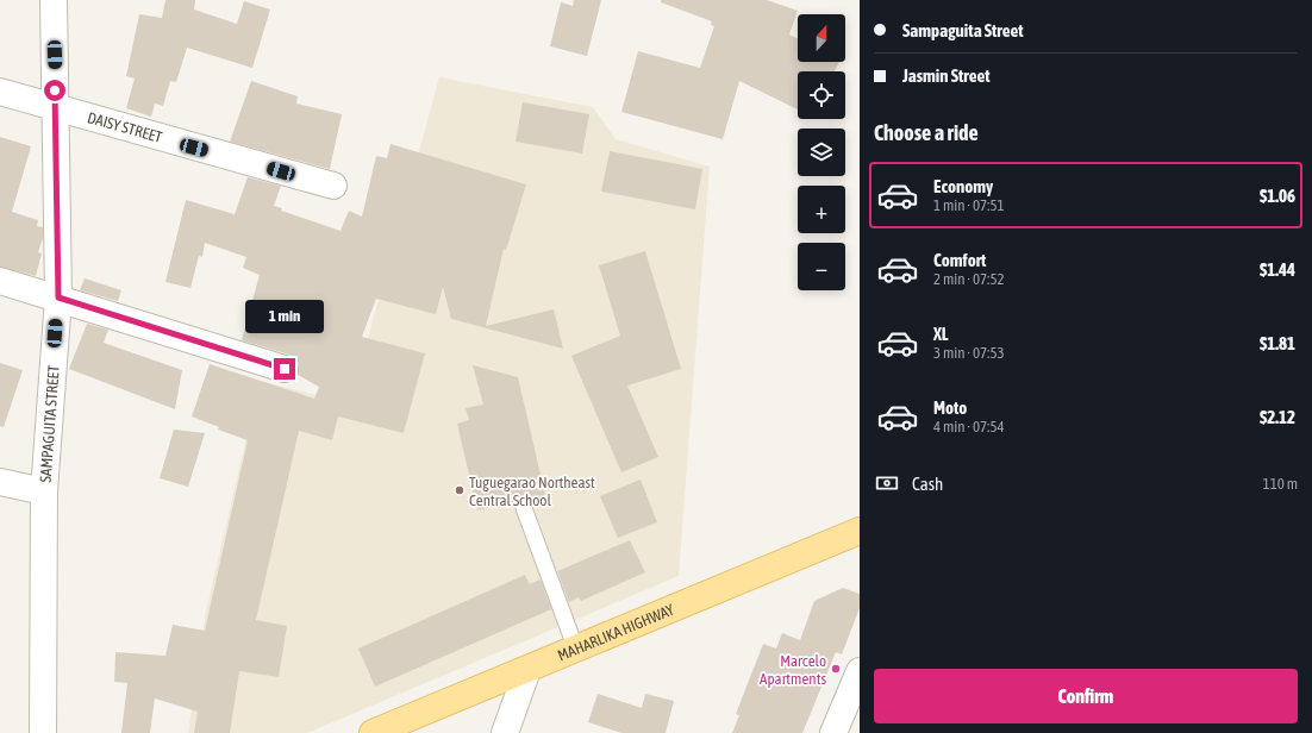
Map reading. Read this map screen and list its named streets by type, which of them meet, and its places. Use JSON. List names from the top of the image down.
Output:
{
  "streets": {
    "main road": ["MAHARLIKA HIGHWAY"],
    "street": ["DAISY STREET", "SAMPAGUITA STREET"]
  },
  "crossings": [
    ["DAISY STREET", "SAMPAGUITA STREET"]
  ],
  "places": ["Tuguegarao Northeast Central School", "Marcelo Apartments"],
  "north": "top",
  "page": {
    "banner": ["Sampaguita Street", "Jasmin Street"],
    "map_buttons": ["+", "−"],
    "heading": "Choose a ride",
    "list": [
      {
        "name": "Economy",
        "note": "1 min · 07:51",
        "value": "$1.06"
      },
      {
        "name": "Comfort",
        "note": "2 min · 07:52",
        "value": "$1.44"
      },
      {
        "name": "XL",
        "note": "3 min · 07:53",
        "value": "$1.81"
      },
      {
        "name": "Moto",
        "note": "4 min · 07:54",
        "value": "$2.12"
      }
    ],
    "bubble": "1 min",
    "pay": ["Cash", "110 m"],
    "buttons": "Confirm"
  }
}
